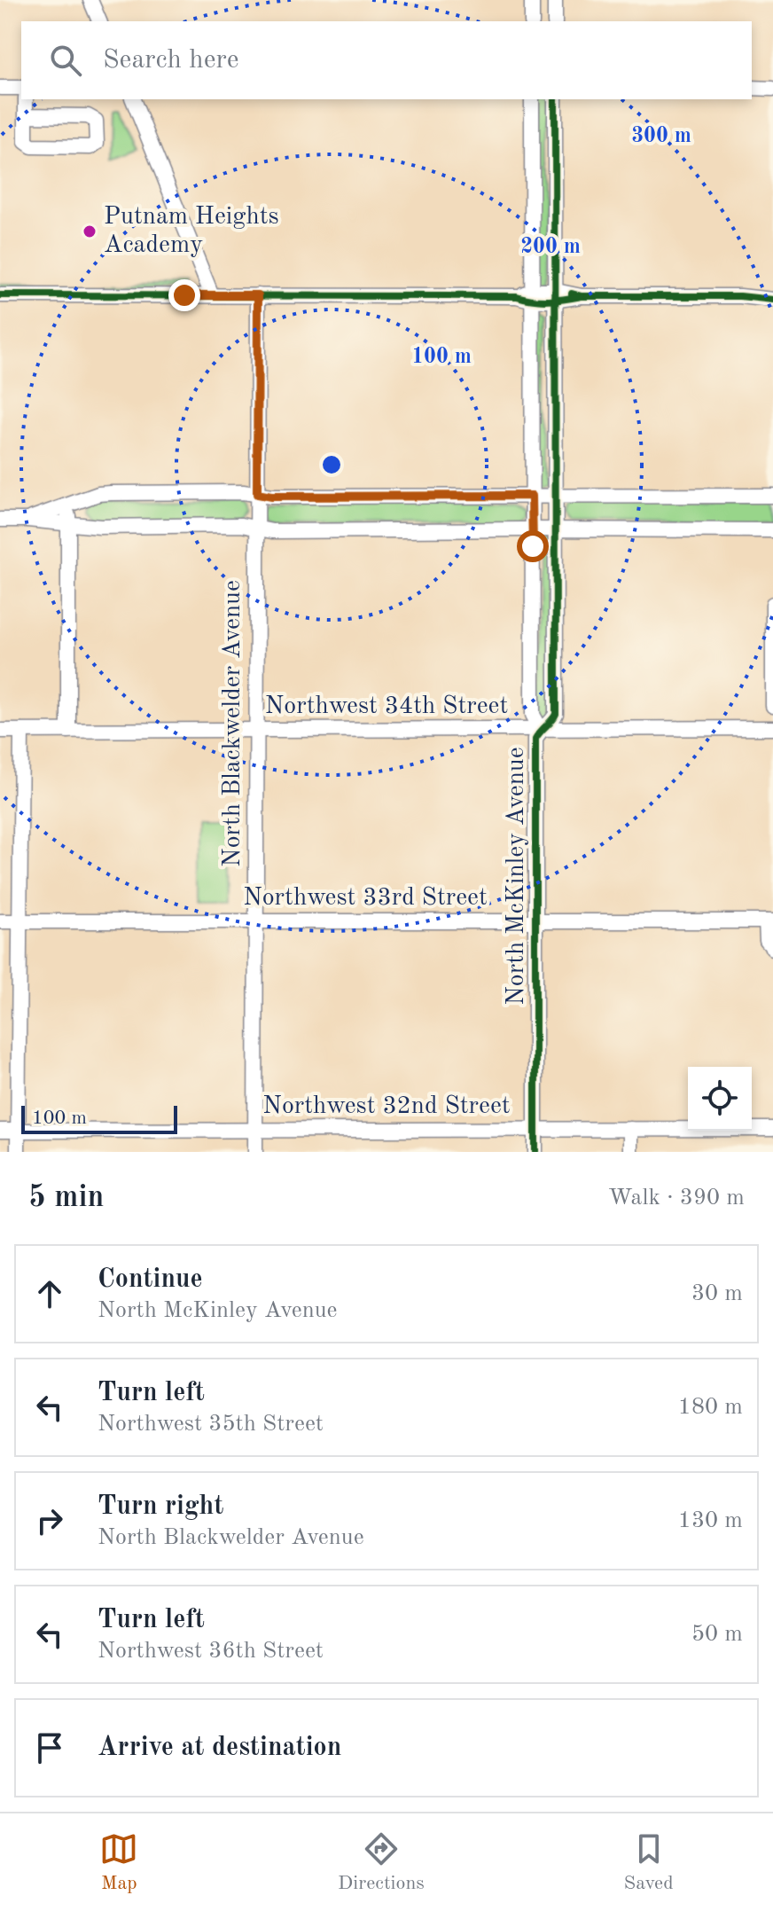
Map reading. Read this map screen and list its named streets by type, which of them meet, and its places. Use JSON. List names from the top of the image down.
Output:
{
  "streets": {
    "street": [
      "Northwest 34th Street",
      "North Blackwelder Avenue",
      "North McKinley Avenue",
      "Northwest 33rd Street",
      "Northwest 32nd Street"
    ]
  },
  "crossings": [
    ["Northwest 34th Street", "North Blackwelder Avenue"],
    ["Northwest 34th Street", "North McKinley Avenue"],
    ["North Blackwelder Avenue", "Northwest 33rd Street"],
    ["North Blackwelder Avenue", "Northwest 32nd Street"],
    ["North McKinley Avenue", "Northwest 33rd Street"],
    ["North McKinley Avenue", "Northwest 32nd Street"]
  ],
  "places": ["Putnam Heights Academy"],
  "scale_bar": "100 m",
  "page": {
    "search": "Search here",
    "scale": "100 m",
    "heading": ["5 min", "Walk · 390 m"],
    "list": [
      ["Continue", "North McKinley Avenue", "30 m"],
      ["Turn left", "Northwest 35th Street", "180 m"],
      ["Turn right", "North Blackwelder Avenue", "130 m"],
      ["Turn left", "Northwest 36th Street", "50 m"],
      "Arrive at destination"
    ],
    "nav": ["Map", "Directions", "Saved"]
  },
  "rings": ["300 m", "200 m", "100 m"]
}
